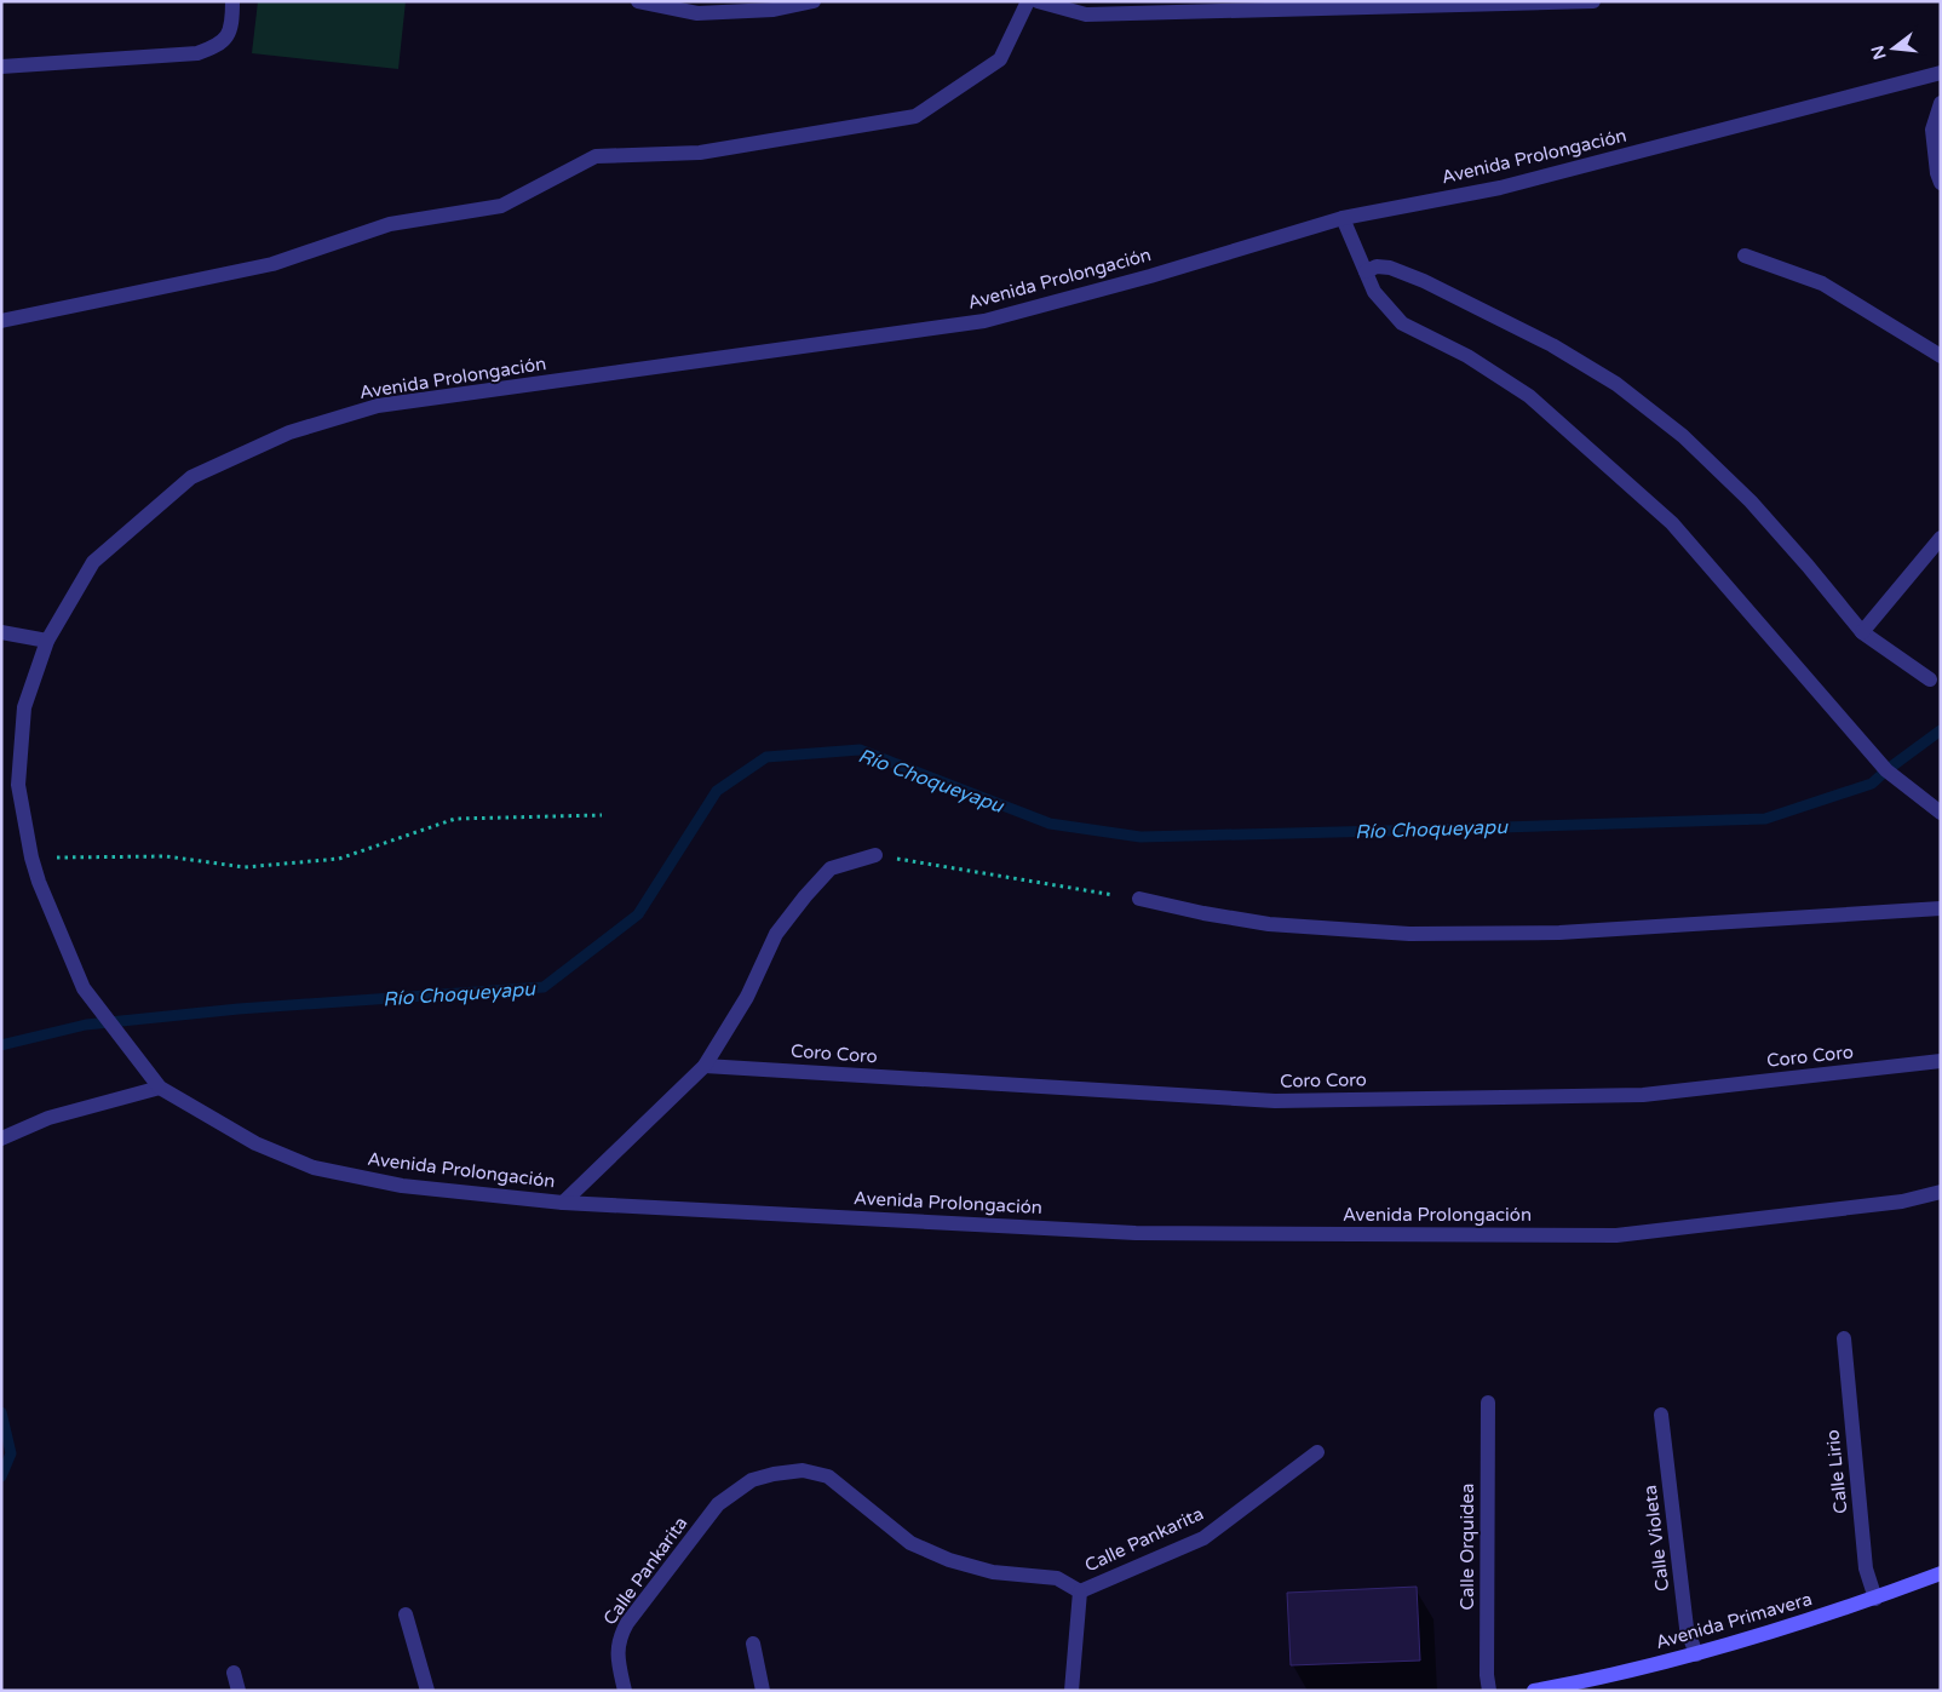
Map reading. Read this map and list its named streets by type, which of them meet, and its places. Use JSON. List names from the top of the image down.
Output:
{
  "streets": {
    "main road": ["Avenida Primavera"],
    "street": [
      "Avenida Prolongación",
      "Coro Coro",
      "Calle Lirio",
      "Calle Violeta",
      "Calle Pankarita",
      "Calle Orquidea"
    ]
  },
  "crossings": [
    ["Calle Lirio", "Avenida Primavera"],
    ["Calle Violeta", "Avenida Primavera"]
  ],
  "water": ["Río Choqueyapu"],
  "north": "left"
}
